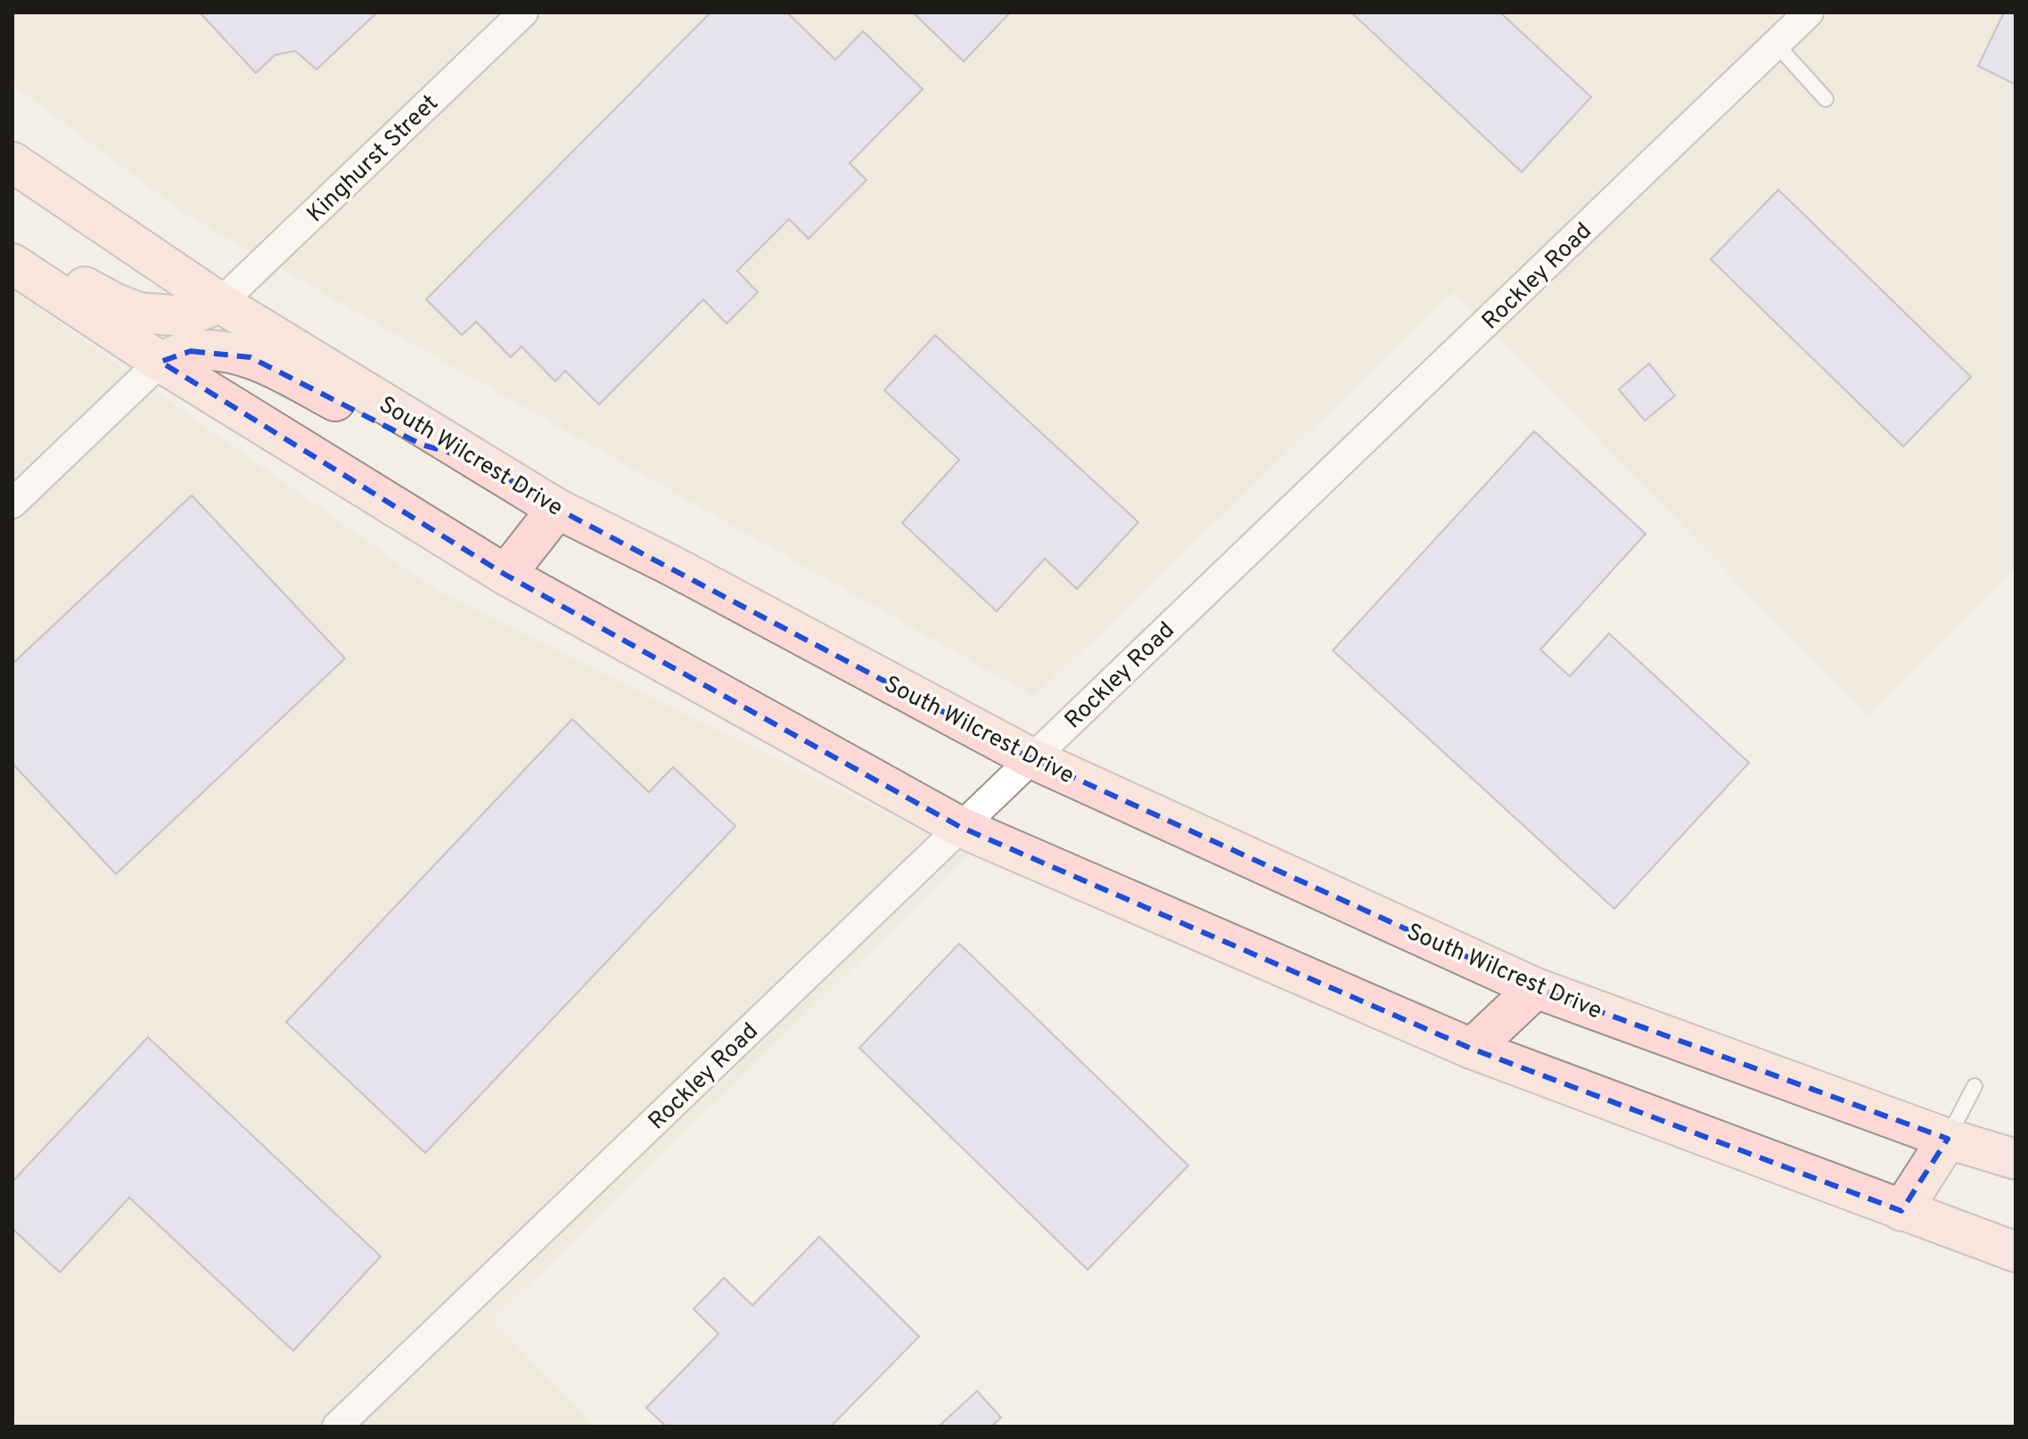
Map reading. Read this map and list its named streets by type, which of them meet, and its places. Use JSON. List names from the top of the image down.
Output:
{
  "streets": {
    "main road": ["South Wilcrest Drive"],
    "street": ["Kinghurst Street", "Rockley Road"]
  },
  "crossings": [
    ["Kinghurst Street", "South Wilcrest Drive"],
    ["Rockley Road", "South Wilcrest Drive"]
  ]
}
